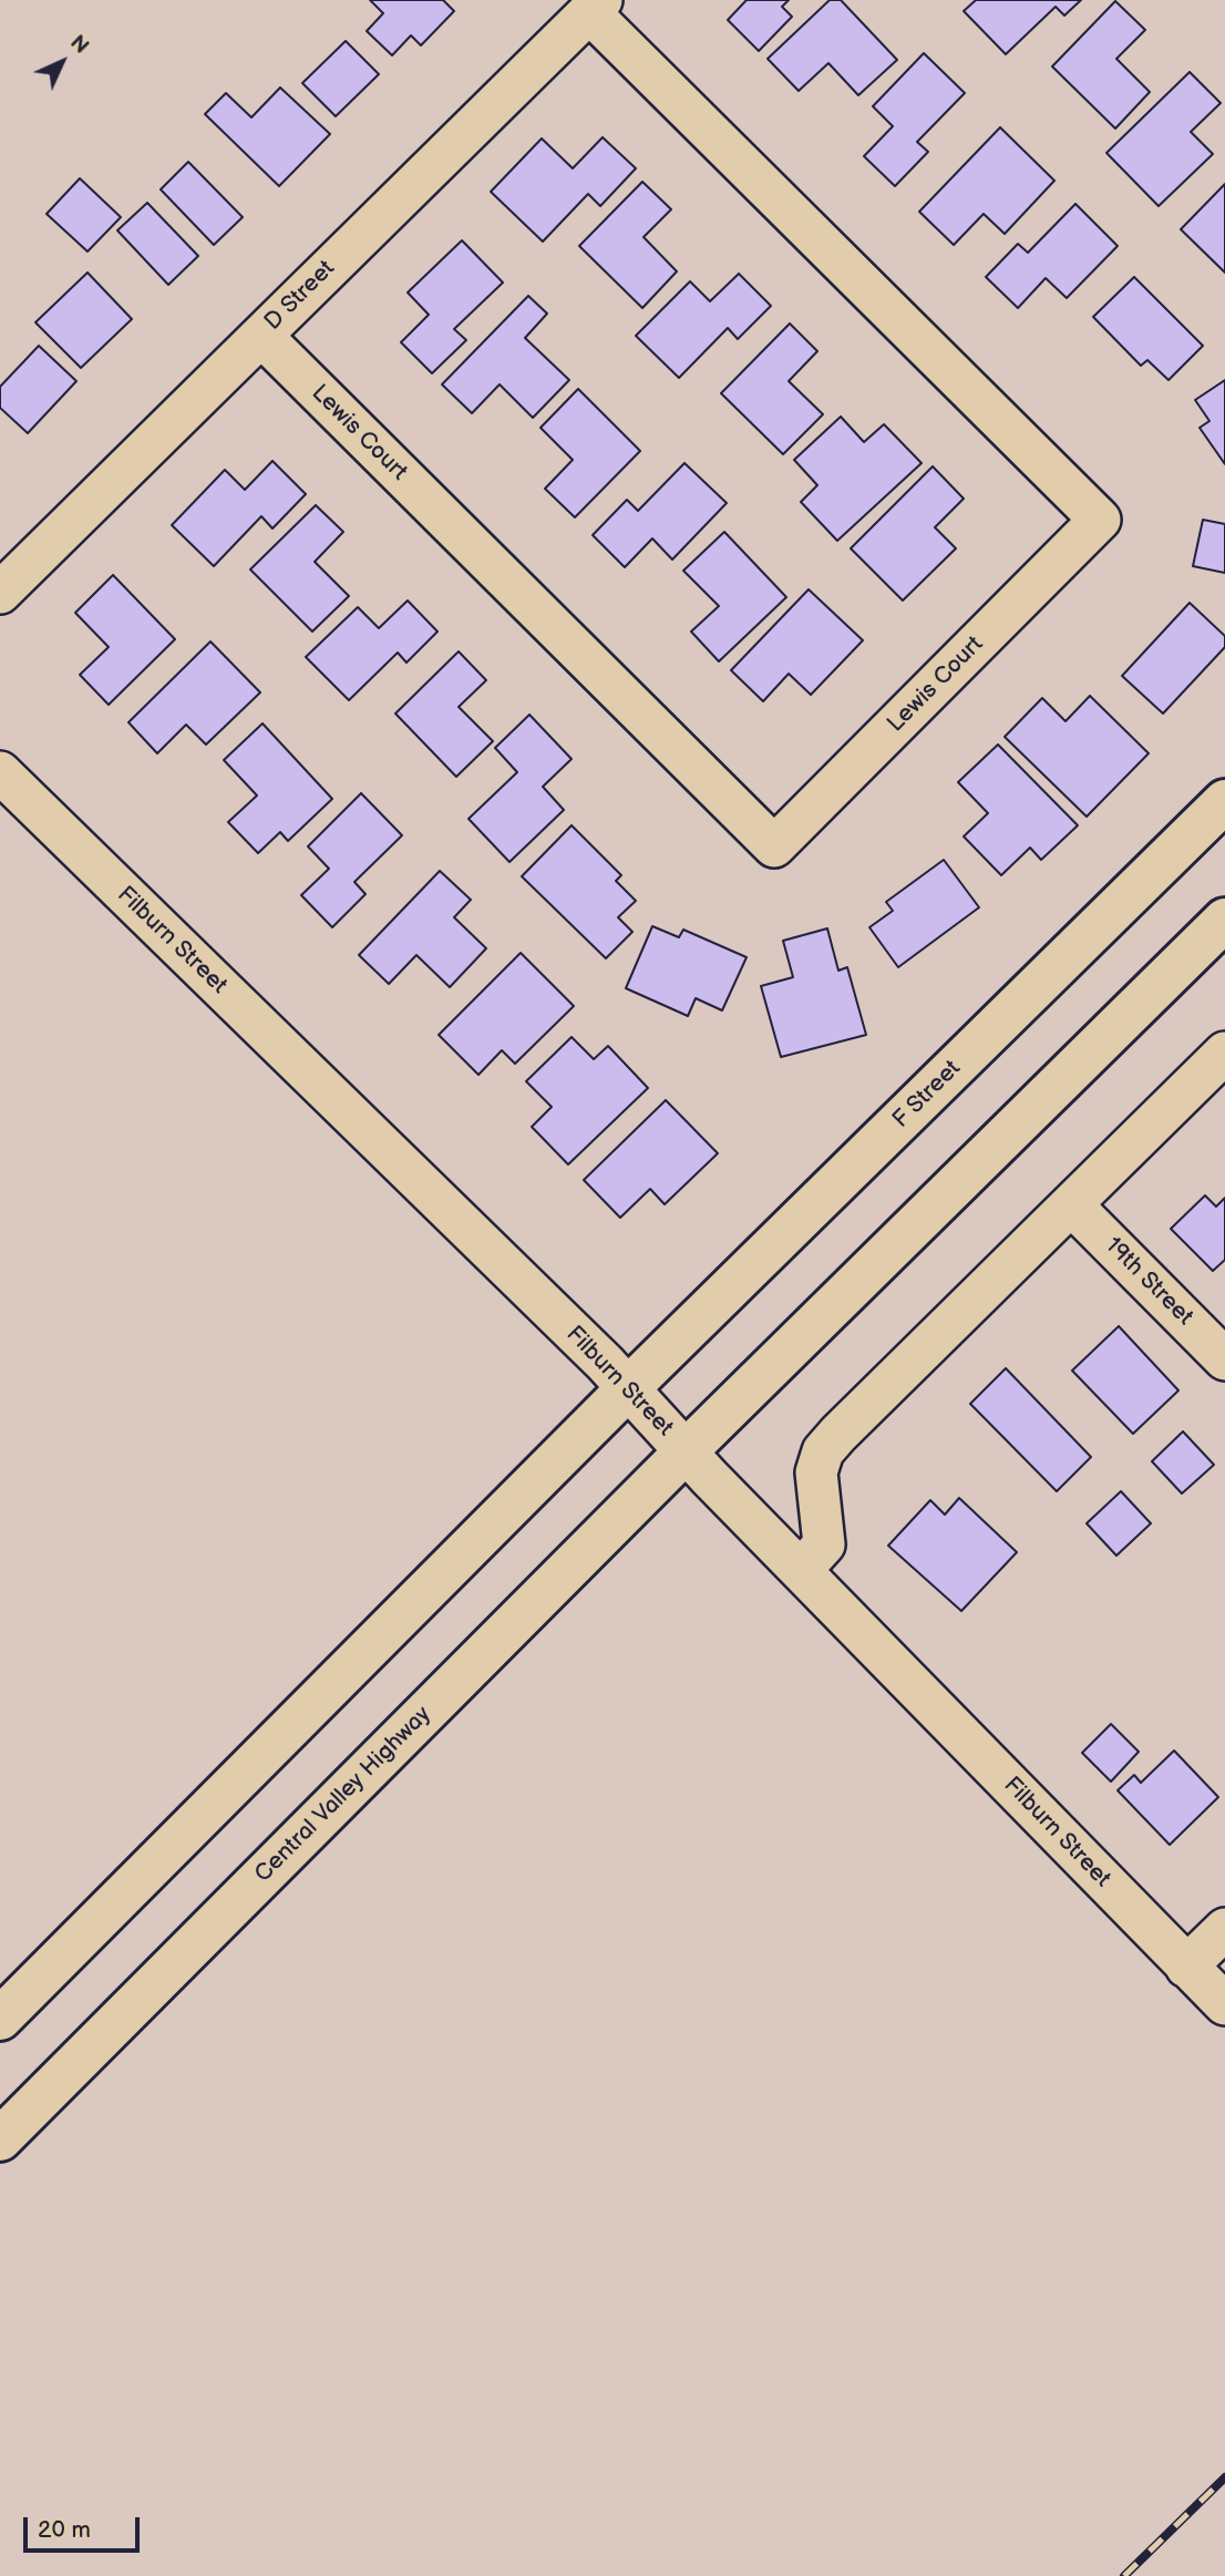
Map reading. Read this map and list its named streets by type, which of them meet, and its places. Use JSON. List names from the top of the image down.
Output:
{
  "streets": {
    "main road": ["F Street", "Central Valley Highway"],
    "street": [
      "D Street",
      "Lewis Court",
      "Filburn Street",
      "19th Street"
    ]
  },
  "crossings": [
    ["D Street", "Lewis Court"],
    ["Filburn Street", "F Street"],
    ["Filburn Street", "Central Valley Highway"]
  ],
  "scale_bar": "20 m",
  "north": "top right"
}
